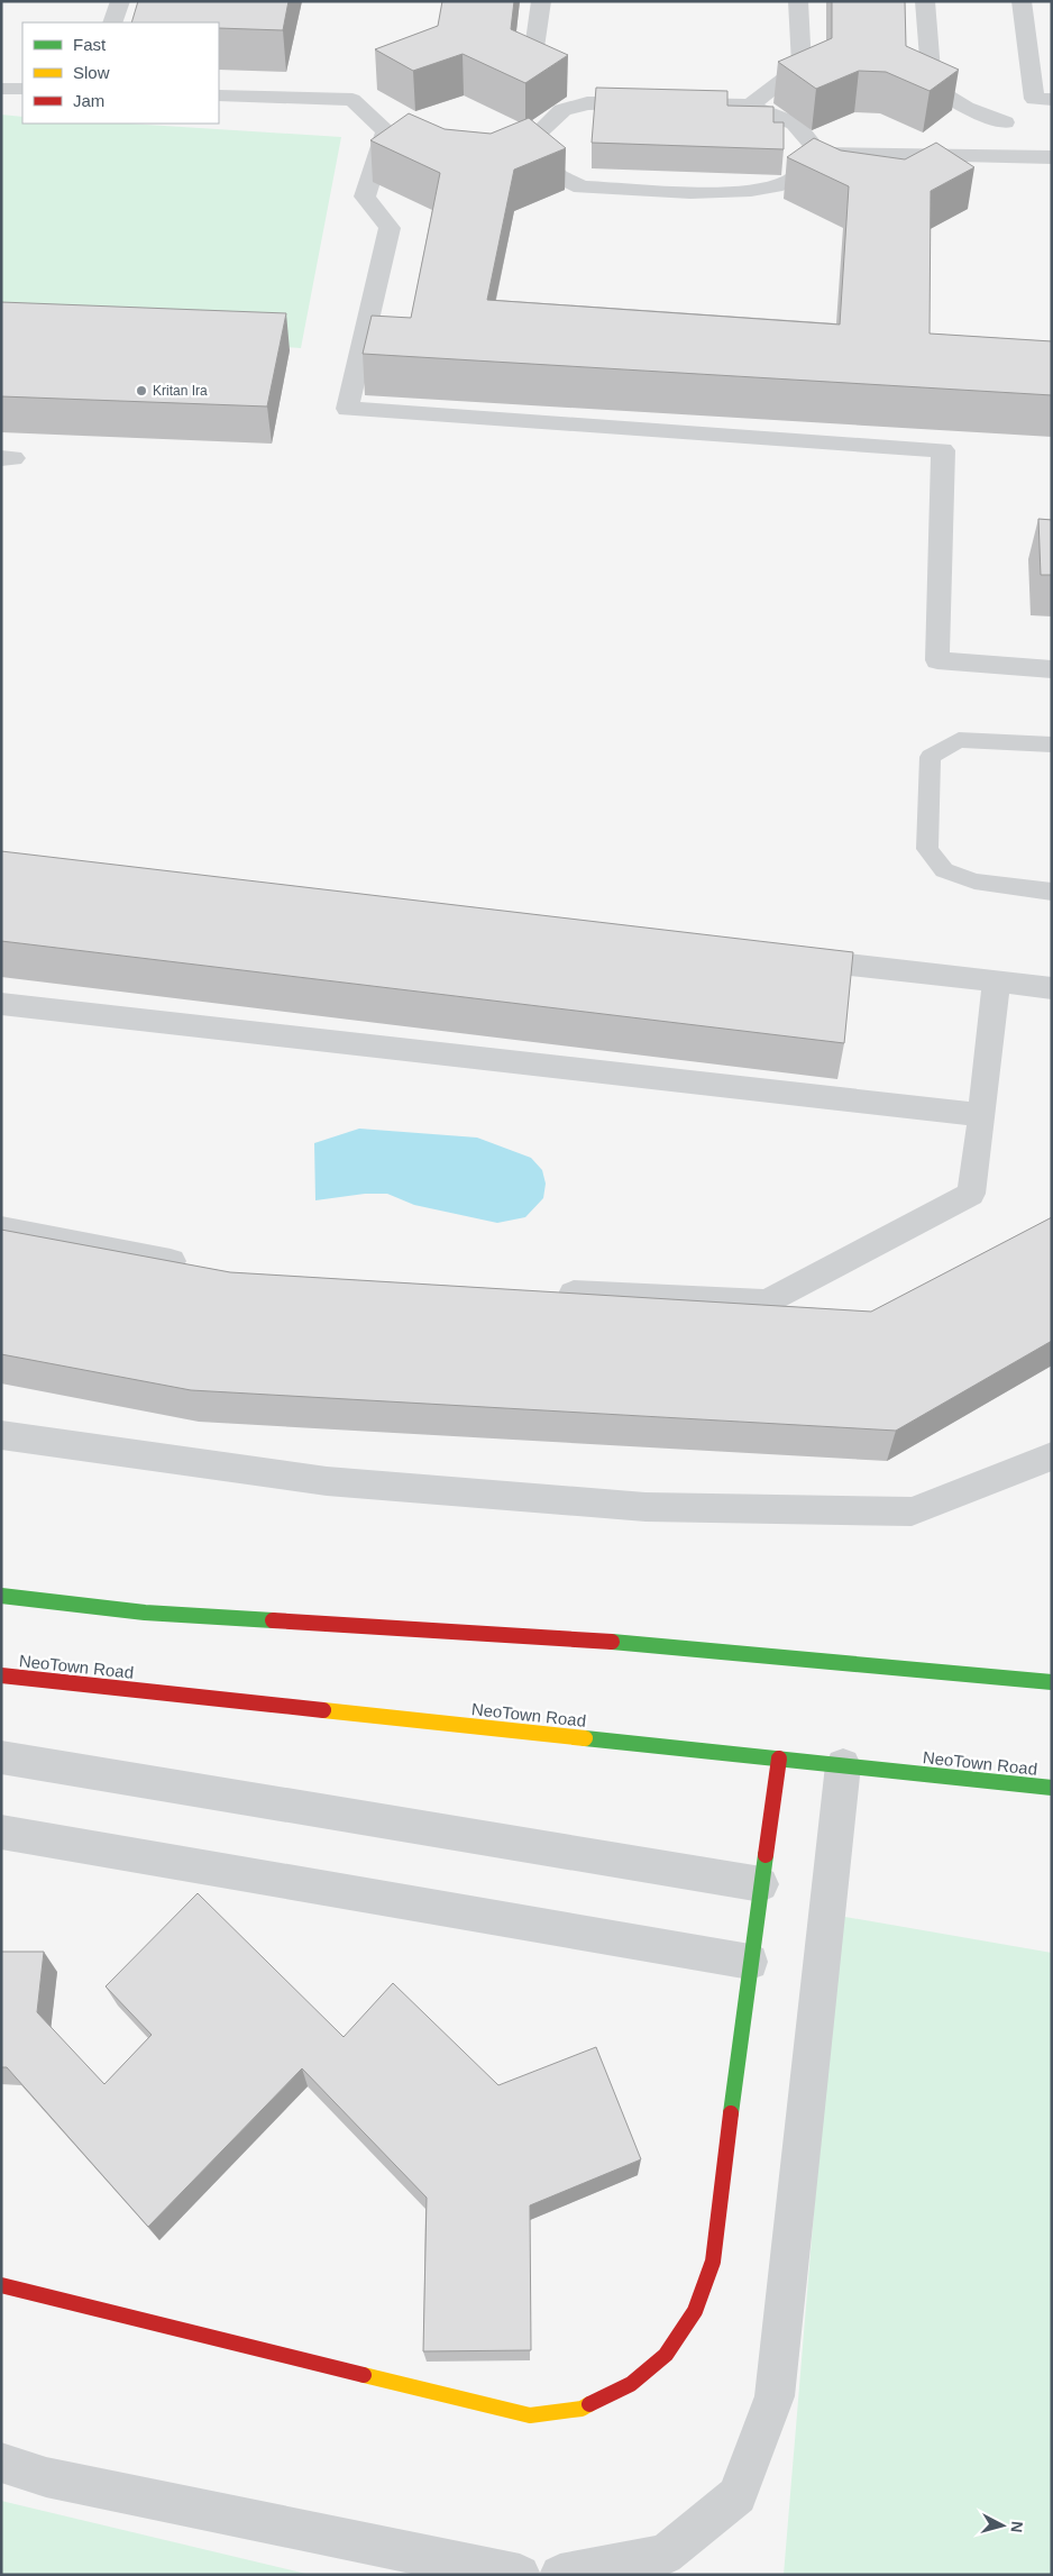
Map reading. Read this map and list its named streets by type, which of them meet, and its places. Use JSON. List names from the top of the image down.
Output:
{
  "streets": {
    "street": ["NeoTown Road"]
  },
  "places": ["Kritan Ira"],
  "legend": ["Fast", "Slow", "Jam"],
  "north": "right"
}
